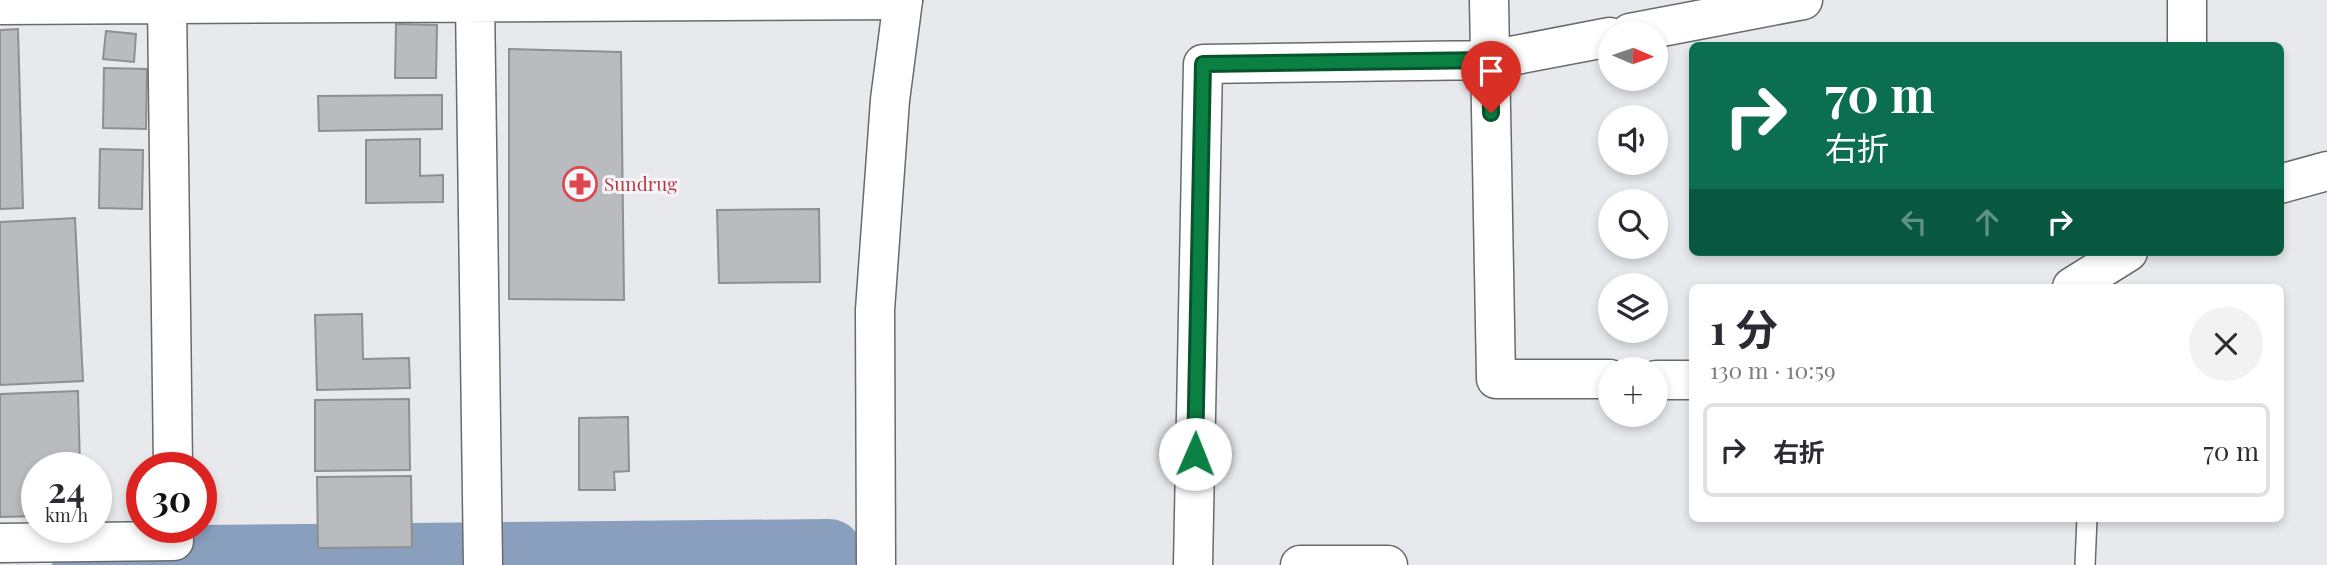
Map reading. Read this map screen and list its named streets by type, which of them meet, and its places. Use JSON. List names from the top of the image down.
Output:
{
  "places": {
    "pharmacy": ["Sundrug"]
  },
  "north": "right",
  "page": {
    "map_buttons": "+",
    "turn": ["70 m", "右折"],
    "heading": ["1 分", "130 m · 10:59"],
    "list": [
      {
        "name": "右折",
        "value": "70 m"
      }
    ],
    "speed": "24 km/h",
    "limit": "30"
  }
}
